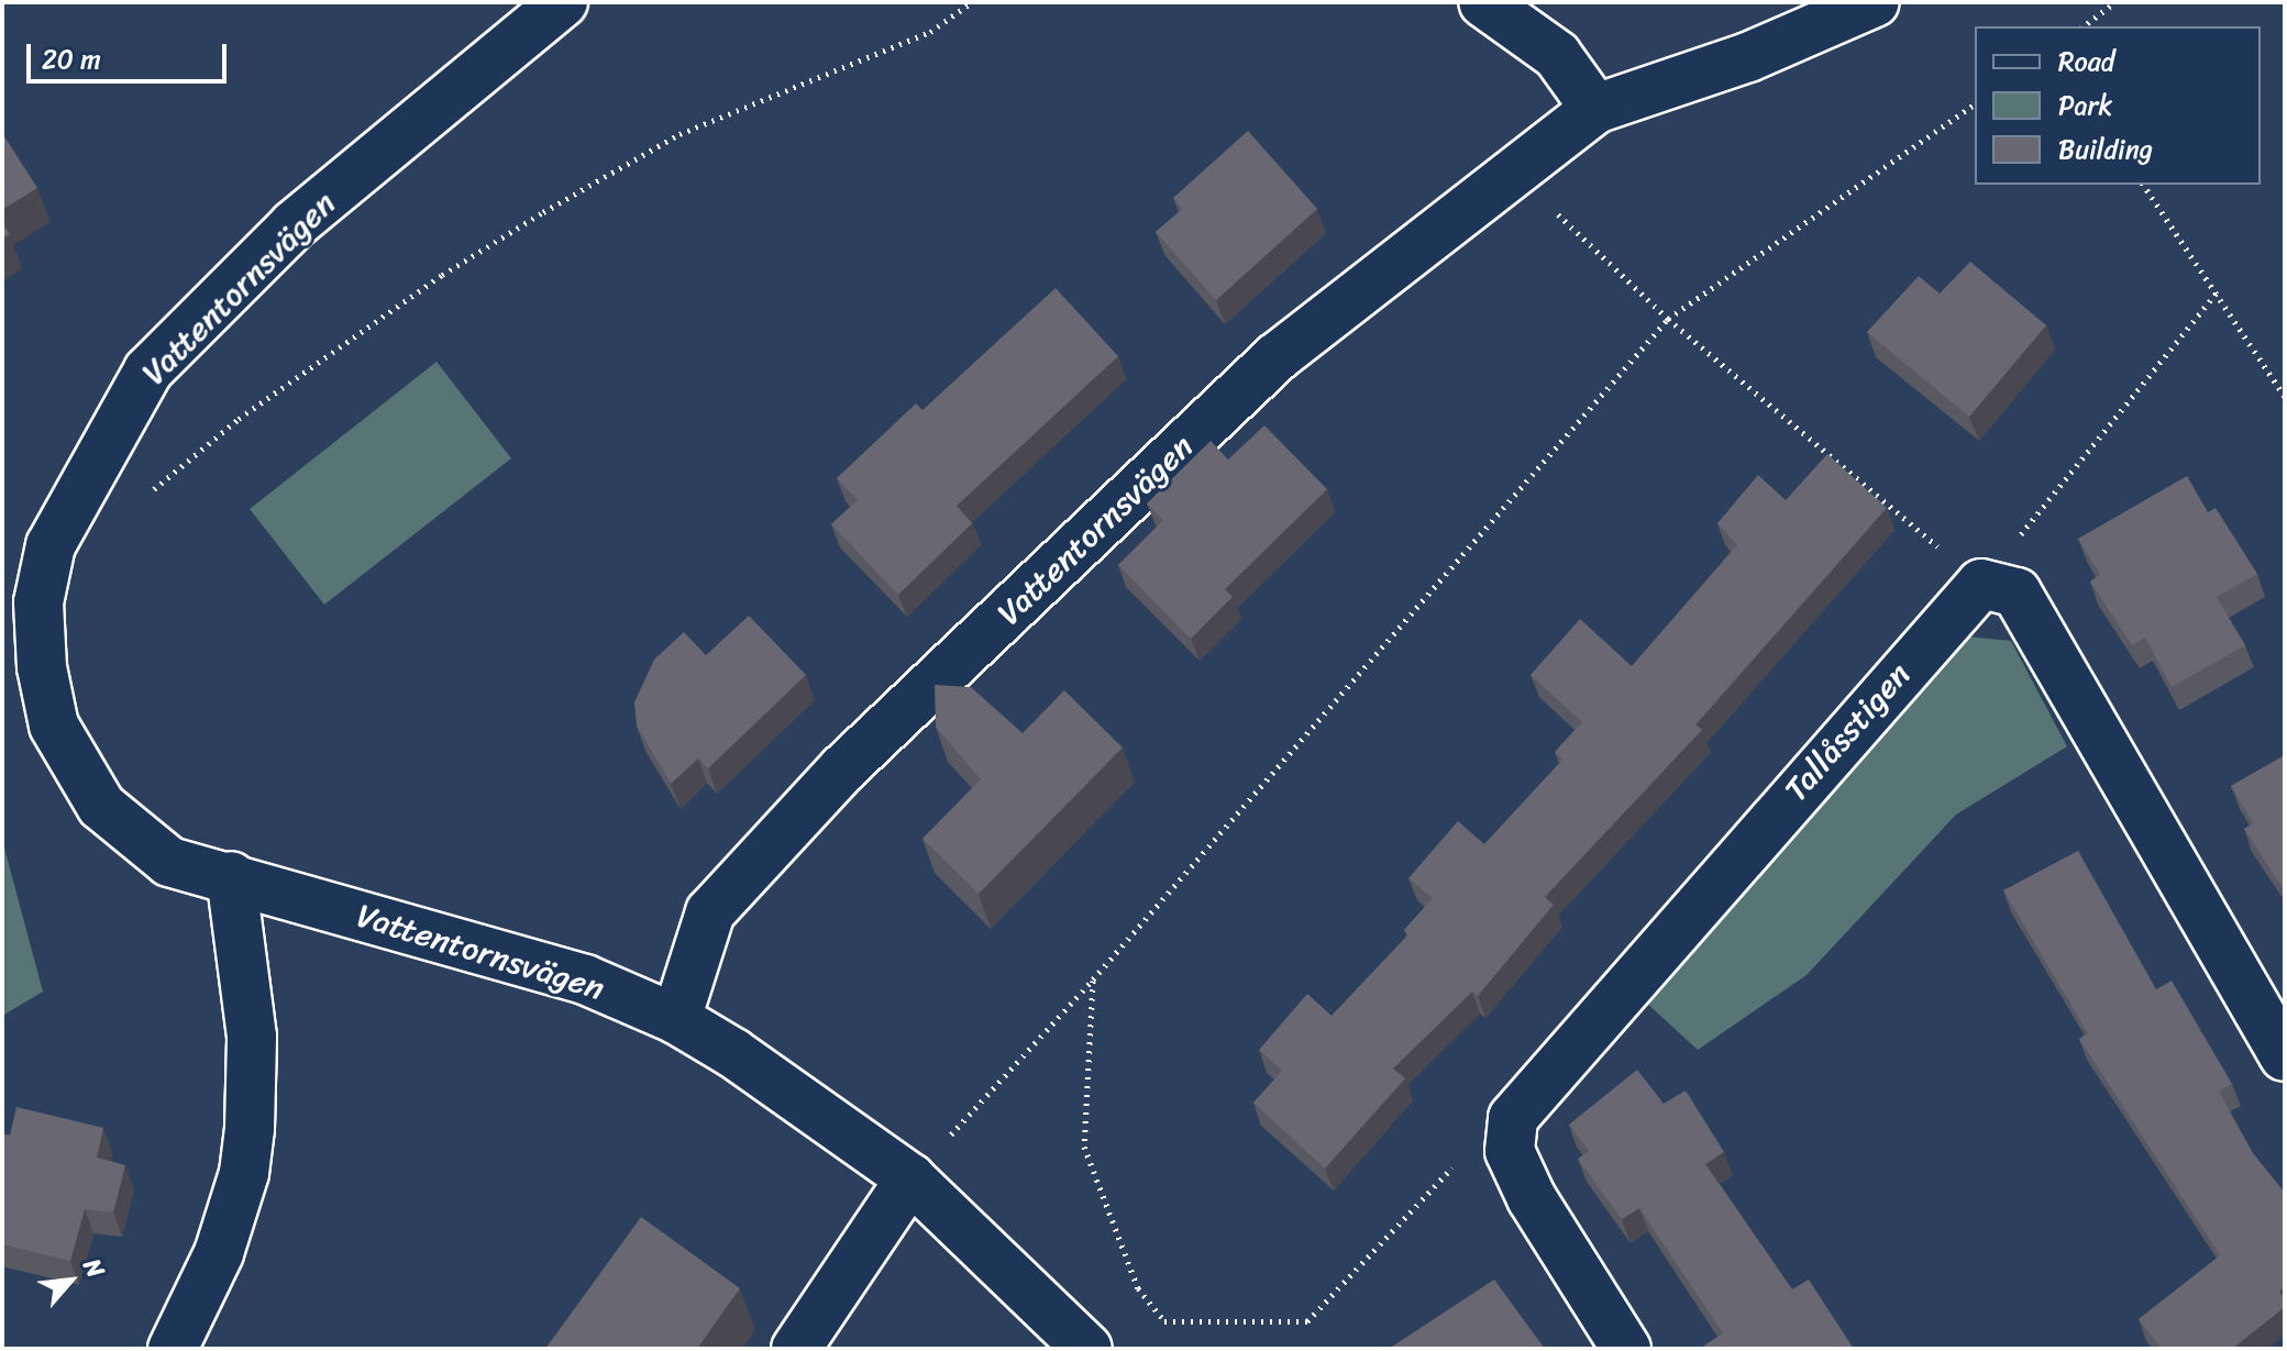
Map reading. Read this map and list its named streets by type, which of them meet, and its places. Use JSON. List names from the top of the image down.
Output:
{
  "streets": {
    "street": ["Vattentornsvägen", "Tallåsstigen"]
  },
  "legend": ["Road", "Park", "Building"],
  "scale_bar": "20 m",
  "north": "top right"
}
